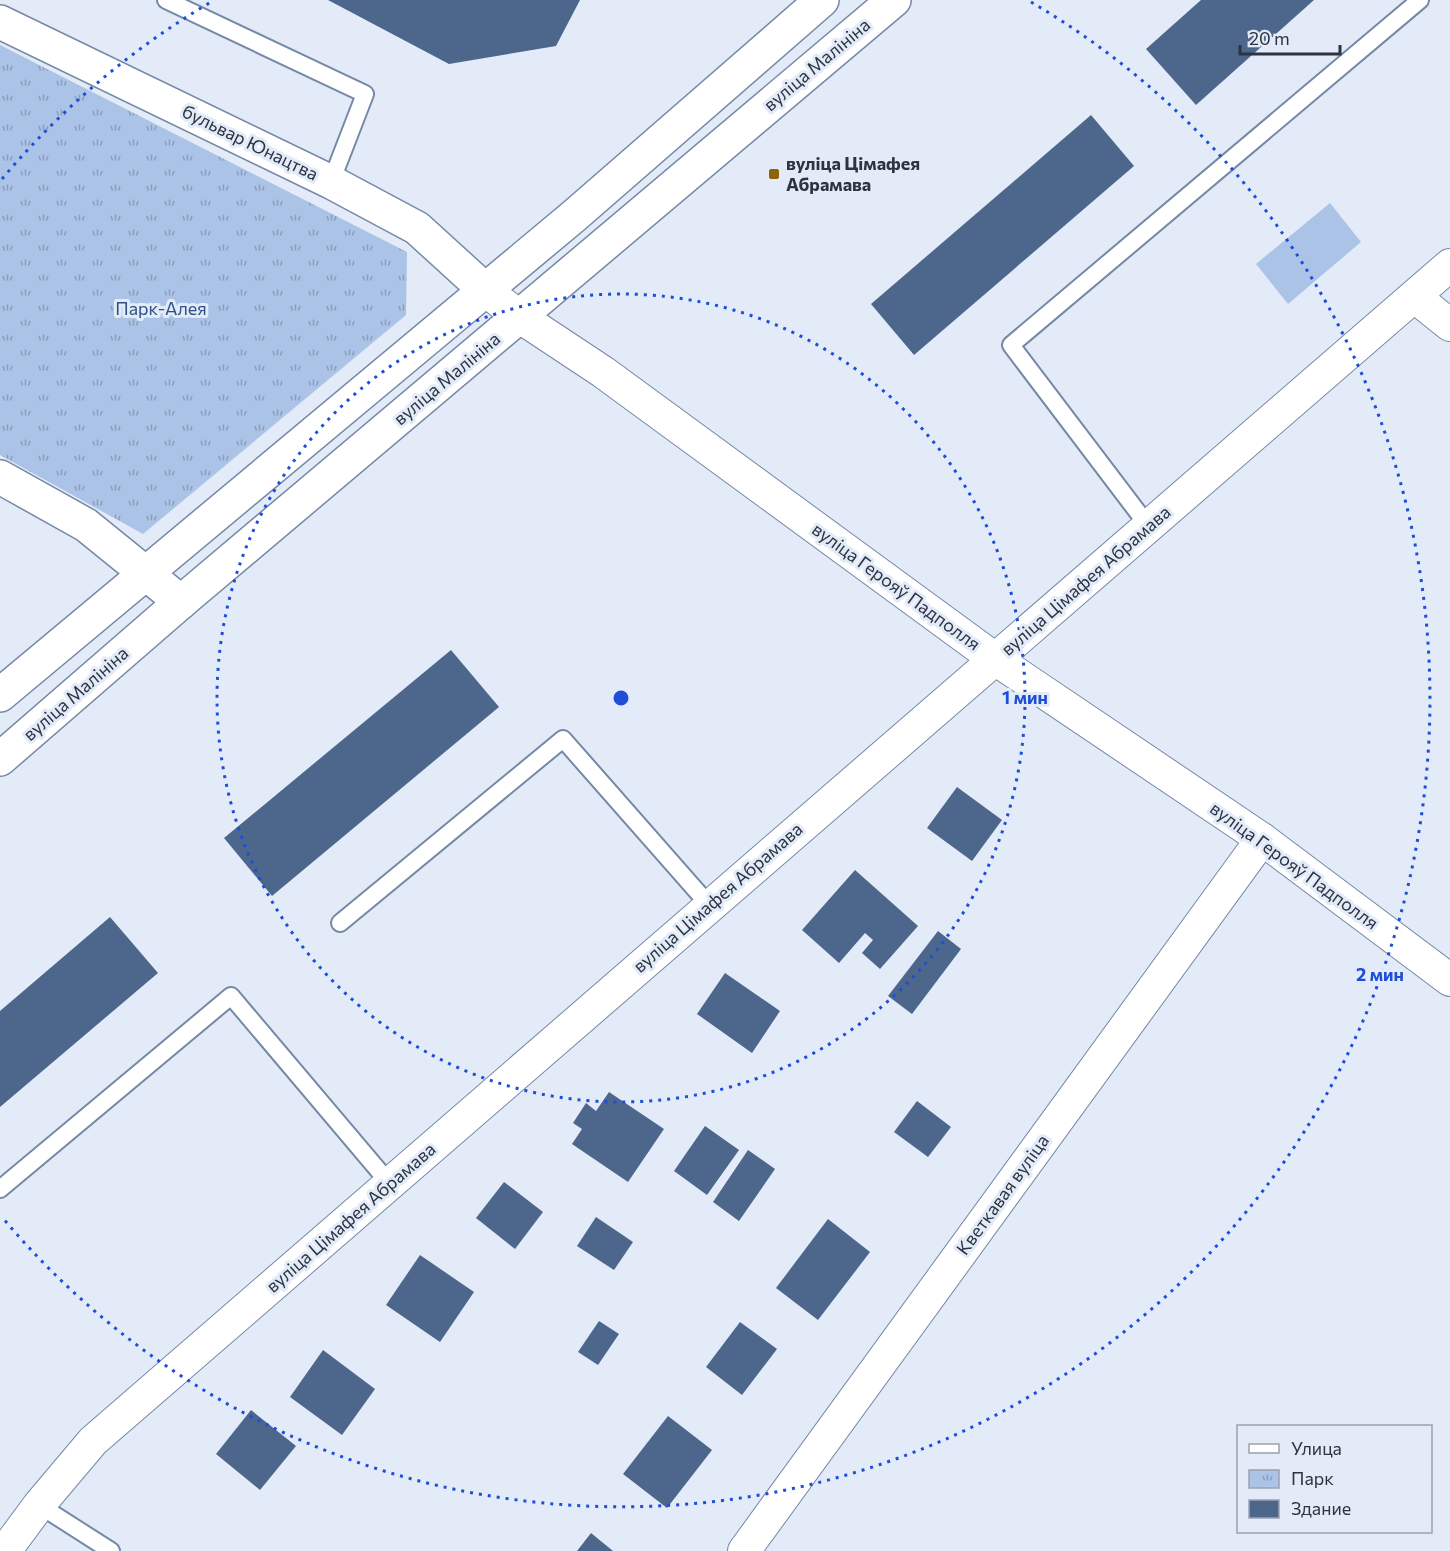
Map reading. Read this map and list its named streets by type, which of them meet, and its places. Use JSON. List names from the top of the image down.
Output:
{
  "streets": {
    "main road": ["вуліца Малініна", "бульвар Юнацтва"],
    "street": ["вуліца Цімафея Абрамава", "вуліца Герояў Падполля", "Кветкавая вуліца"]
  },
  "crossings": [
    ["вуліца Малініна", "вуліца Герояў Падполля"],
    ["бульвар Юнацтва", "вуліца Герояў Падполля"],
    ["вуліца Цімафея Абрамава", "вуліца Герояў Падполля"],
    ["вуліца Герояў Падполля", "Кветкавая вуліца"]
  ],
  "parks": ["Парк-Алея"],
  "places": {
    "transit": ["вуліца Цімафея Абрамава"]
  },
  "legend": ["Улица", "Парк", "Здание"],
  "scale_bar": "20 m",
  "rings": ["1 мин", "2 мин"]
}
